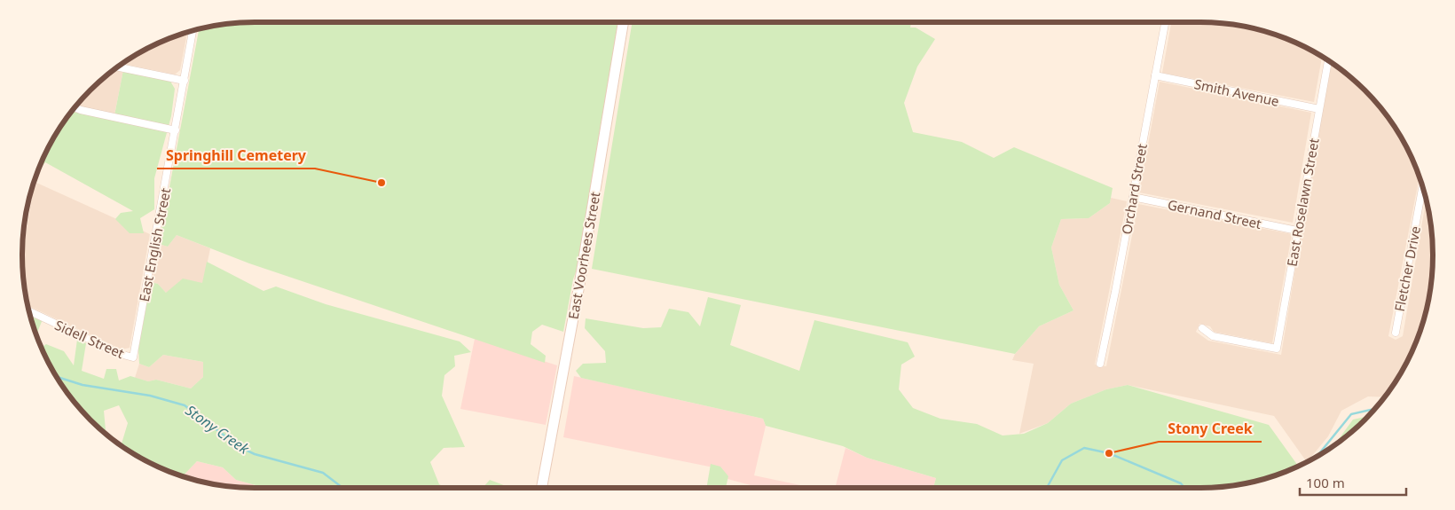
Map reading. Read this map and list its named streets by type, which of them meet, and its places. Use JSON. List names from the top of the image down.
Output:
{
  "streets": {
    "main road": ["East Voorhees Street"],
    "street": [
      "Smith Avenue",
      "Orchard Street",
      "East Roselawn Street",
      "Gernand Street",
      "East English Street",
      "Fletcher Drive",
      "Sidell Street"
    ]
  },
  "crossings": [
    ["Smith Avenue", "Orchard Street"],
    ["Smith Avenue", "East Roselawn Street"],
    ["Orchard Street", "Gernand Street"],
    ["East Roselawn Street", "Gernand Street"],
    ["East English Street", "Sidell Street"]
  ],
  "water": ["Stony Creek"],
  "places": ["Springhill Cemetery", "Stony Creek"],
  "scale_bar": "100 m"
}
